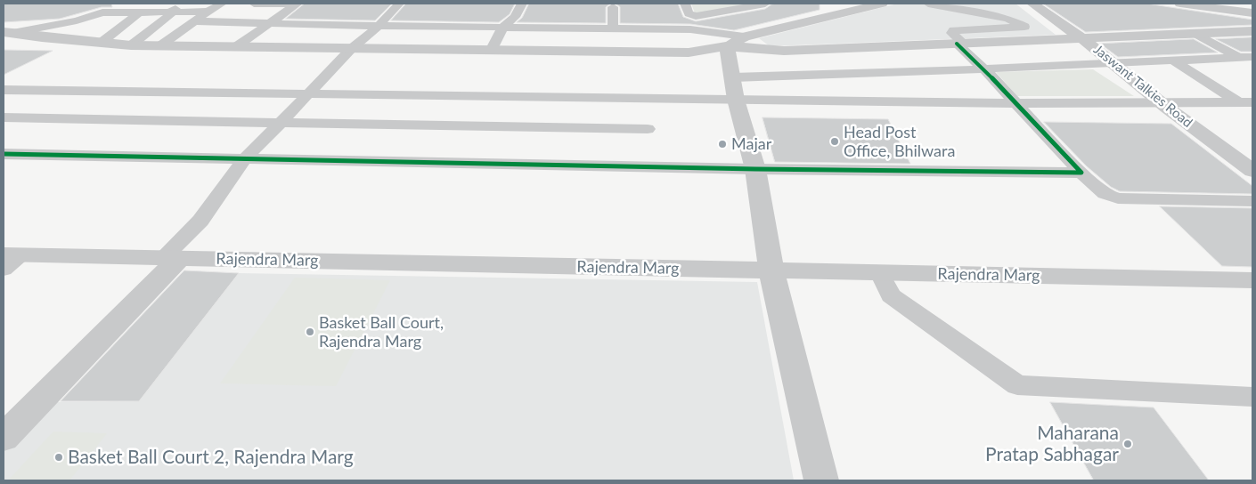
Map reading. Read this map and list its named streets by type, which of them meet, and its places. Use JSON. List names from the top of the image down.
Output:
{
  "streets": {
    "street": ["Jaswant Talkies Road", "Rajendra Marg"]
  },
  "places": [
    "Head Post Office, Bhilwara",
    "Majar",
    "Basket Ball Court, Rajendra Marg",
    "Maharana Pratap Sabhagar",
    "Basket Ball Court 2, Rajendra Marg"
  ]
}
